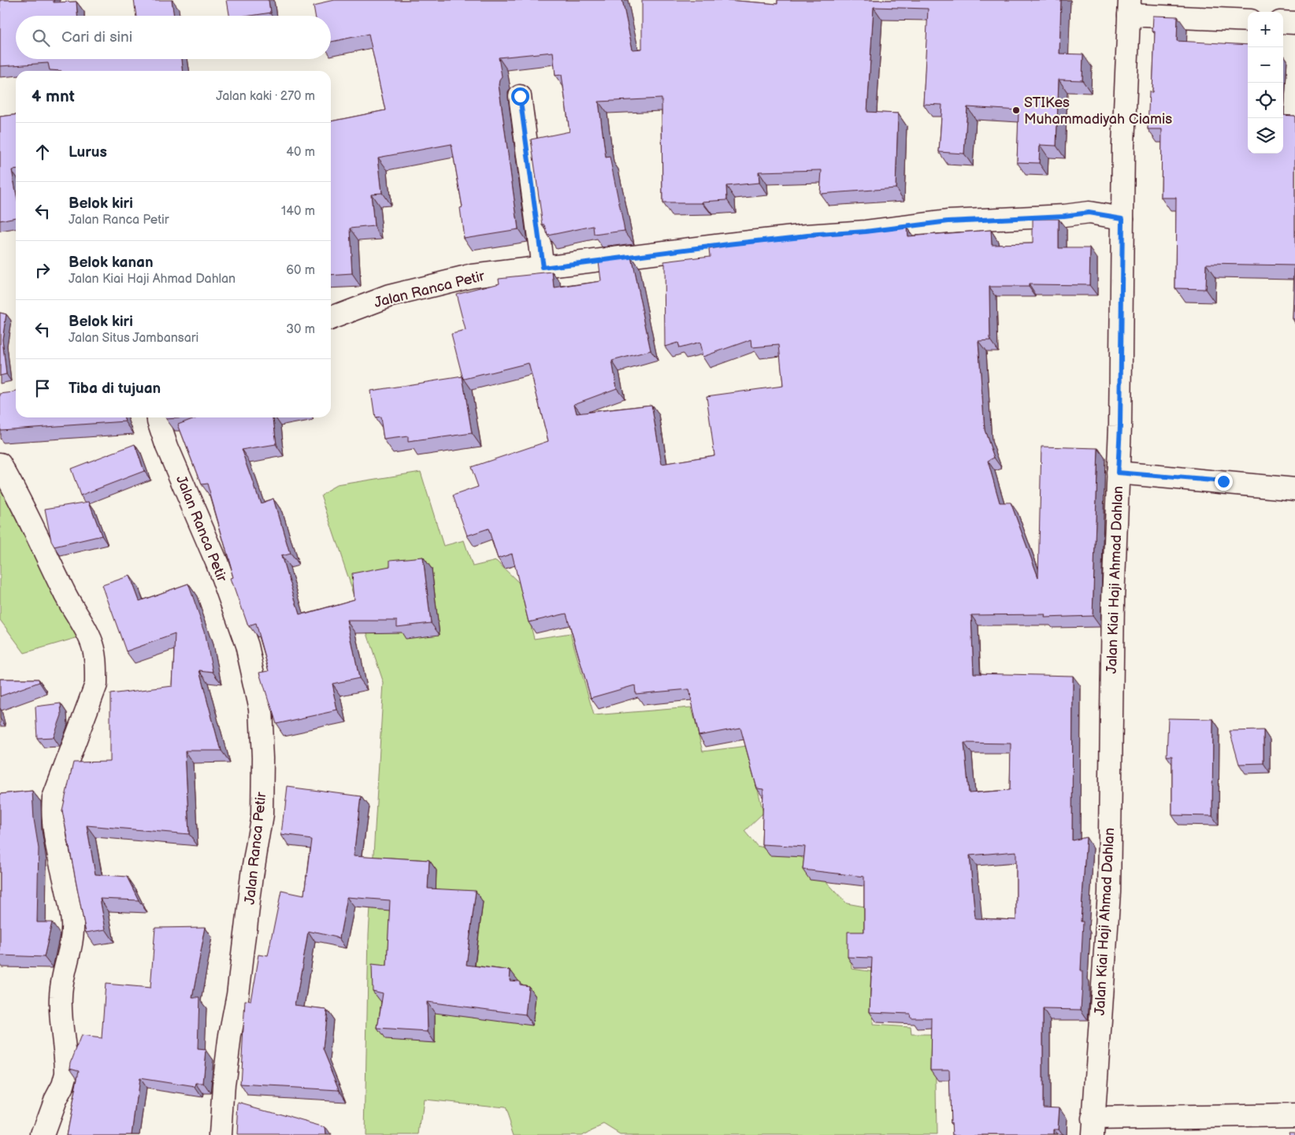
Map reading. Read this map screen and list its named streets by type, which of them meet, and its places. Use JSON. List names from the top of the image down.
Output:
{
  "streets": {
    "street": ["Jalan Ranca Petir", "Jalan Kiai Haji Ahmad Dahlan"]
  },
  "crossings": [
    ["Jalan Ranca Petir", "Jalan Kiai Haji Ahmad Dahlan"]
  ],
  "places": ["STIKes Muhammadiyah Ciamis"],
  "page": {
    "map_buttons": ["+", "−"],
    "search": "Cari di sini",
    "heading": ["4 mnt", "Jalan kaki · 270 m"],
    "list": [
      ["Lurus", "40 m"],
      ["Belok kiri", "Jalan Ranca Petir", "140 m"],
      ["Belok kanan", "Jalan Kiai Haji Ahmad Dahlan", "60 m"],
      ["Belok kiri", "Jalan Situs Jambansari", "30 m"],
      "Tiba di tujuan"
    ]
  }
}
